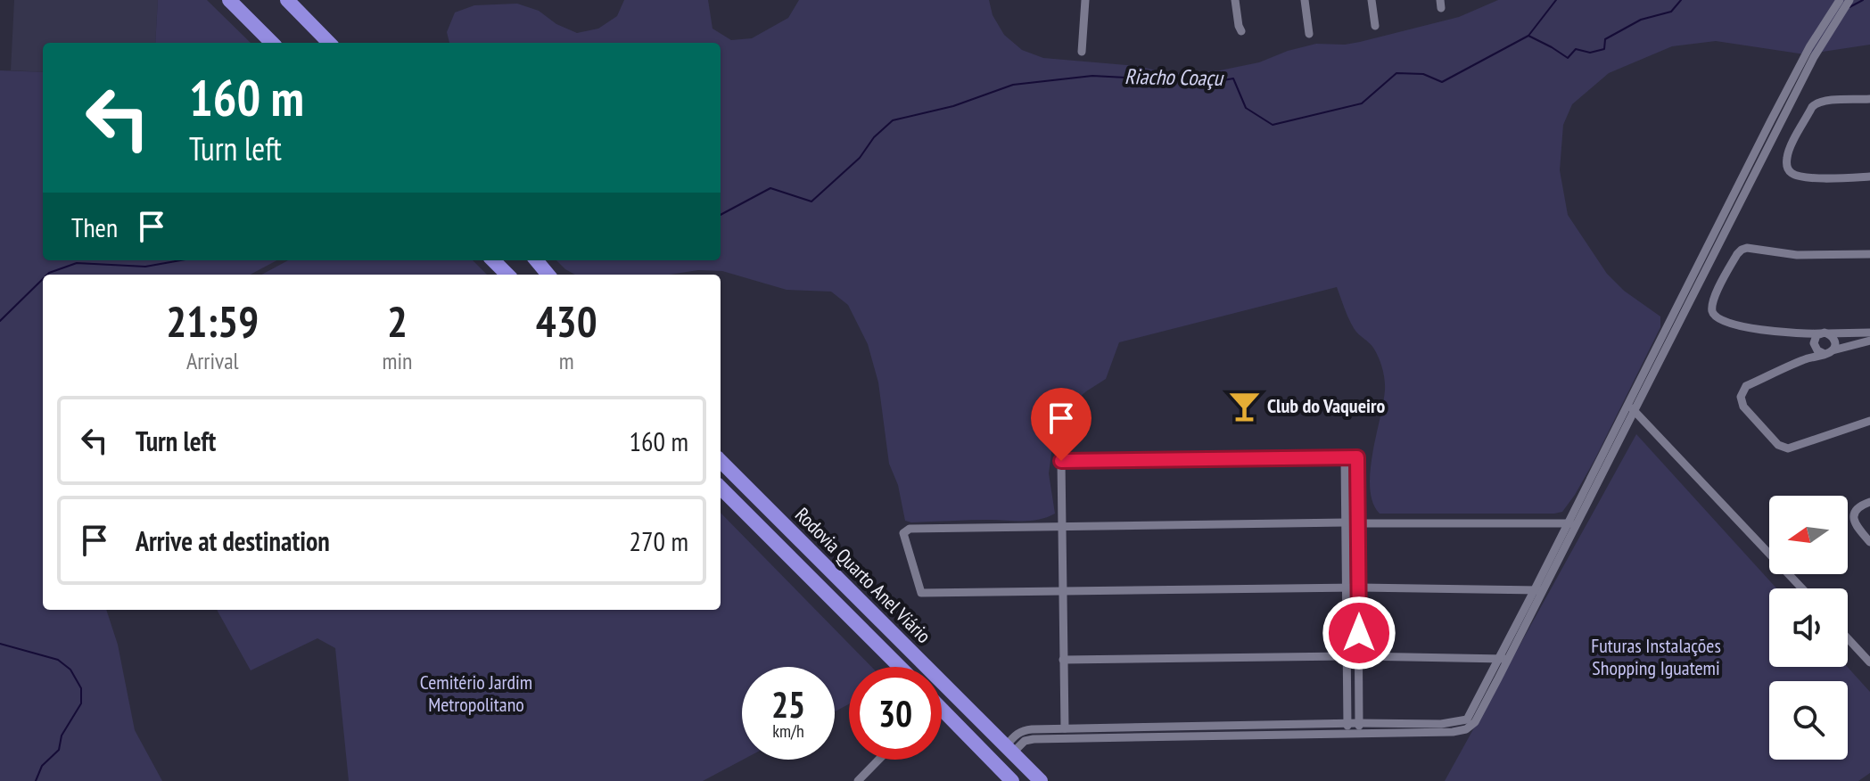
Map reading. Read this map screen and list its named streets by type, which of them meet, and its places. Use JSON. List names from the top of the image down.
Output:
{
  "streets": {
    "highway": ["Rodovia Quarto Anel Viário"]
  },
  "water": ["Riacho Coaçu"],
  "parks": ["Futuras Instalações Shopping Iguatemi", "Cemitério Jardim Metropolitano"],
  "places": {
    "bar": ["Club do Vaqueiro"]
  },
  "north": "left",
  "page": {
    "turn": ["160 m", "Turn left"],
    "then": "Then",
    "eta": [
      "21:59",
      "Arrival",
      "2",
      "min",
      "430",
      "m"
    ],
    "list": [
      {
        "name": "Turn left",
        "value": "160 m"
      },
      {
        "name": "Arrive at destination",
        "value": "270 m"
      }
    ],
    "speed": "25 km/h",
    "limit": "30"
  }
}
